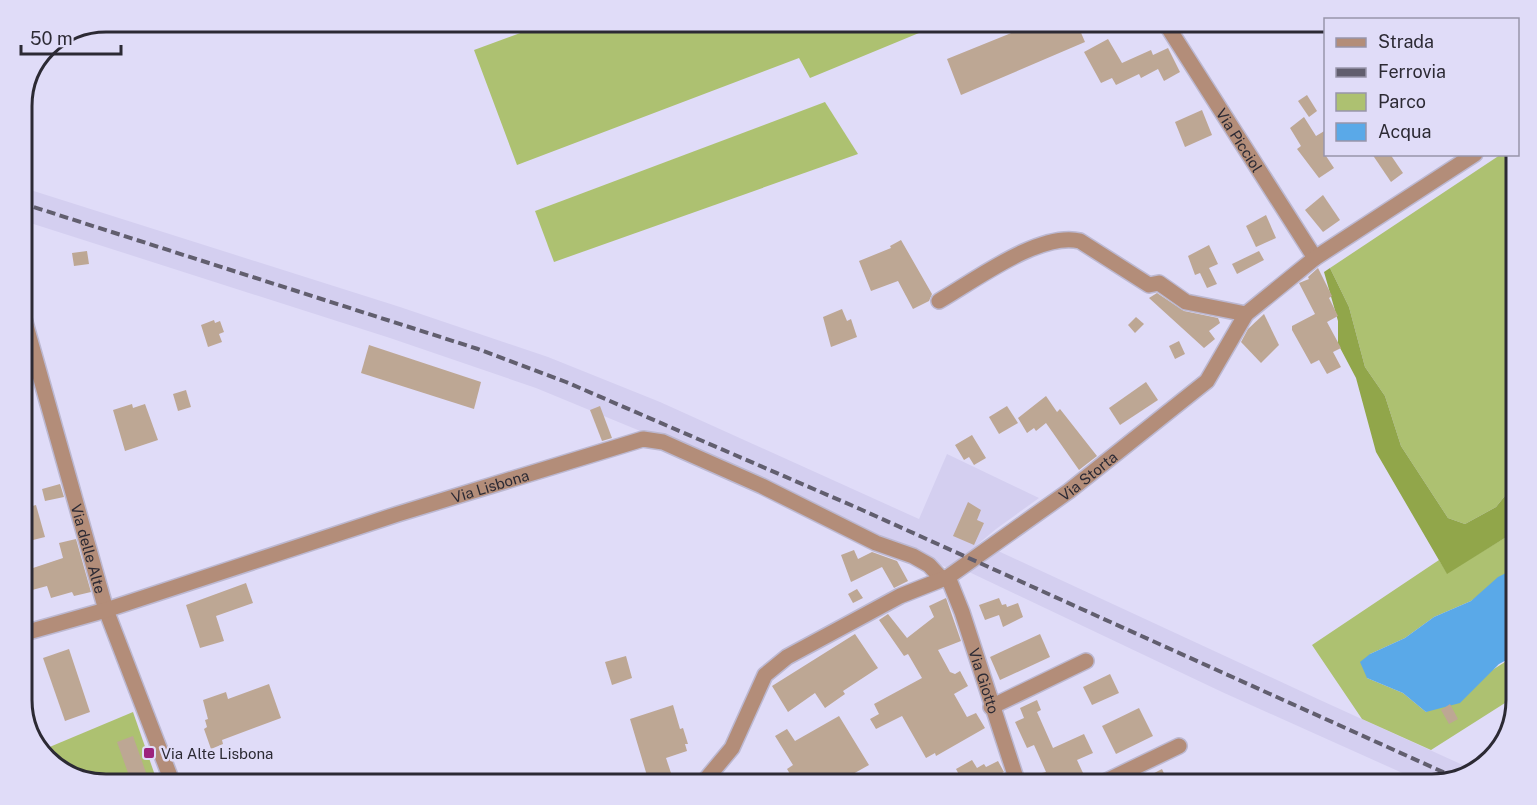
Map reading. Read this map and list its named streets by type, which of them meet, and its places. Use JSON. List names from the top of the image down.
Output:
{
  "streets": {
    "street": [
      "Via Picciol",
      "Via Storta",
      "Via Lisbona",
      "Via delle Alte",
      "Via Giotto"
    ]
  },
  "crossings": [
    ["Via Picciol", "Via Storta"],
    ["Via Storta", "Via Lisbona"],
    ["Via Storta", "Via Giotto"],
    ["Via Lisbona", "Via delle Alte"],
    ["Via Lisbona", "Via Giotto"]
  ],
  "places": {
    "transit": ["Via Alte Lisbona"]
  },
  "legend": [
    "Strada",
    "Ferrovia",
    "Parco",
    "Acqua"
  ],
  "scale_bar": "50 m"
}
